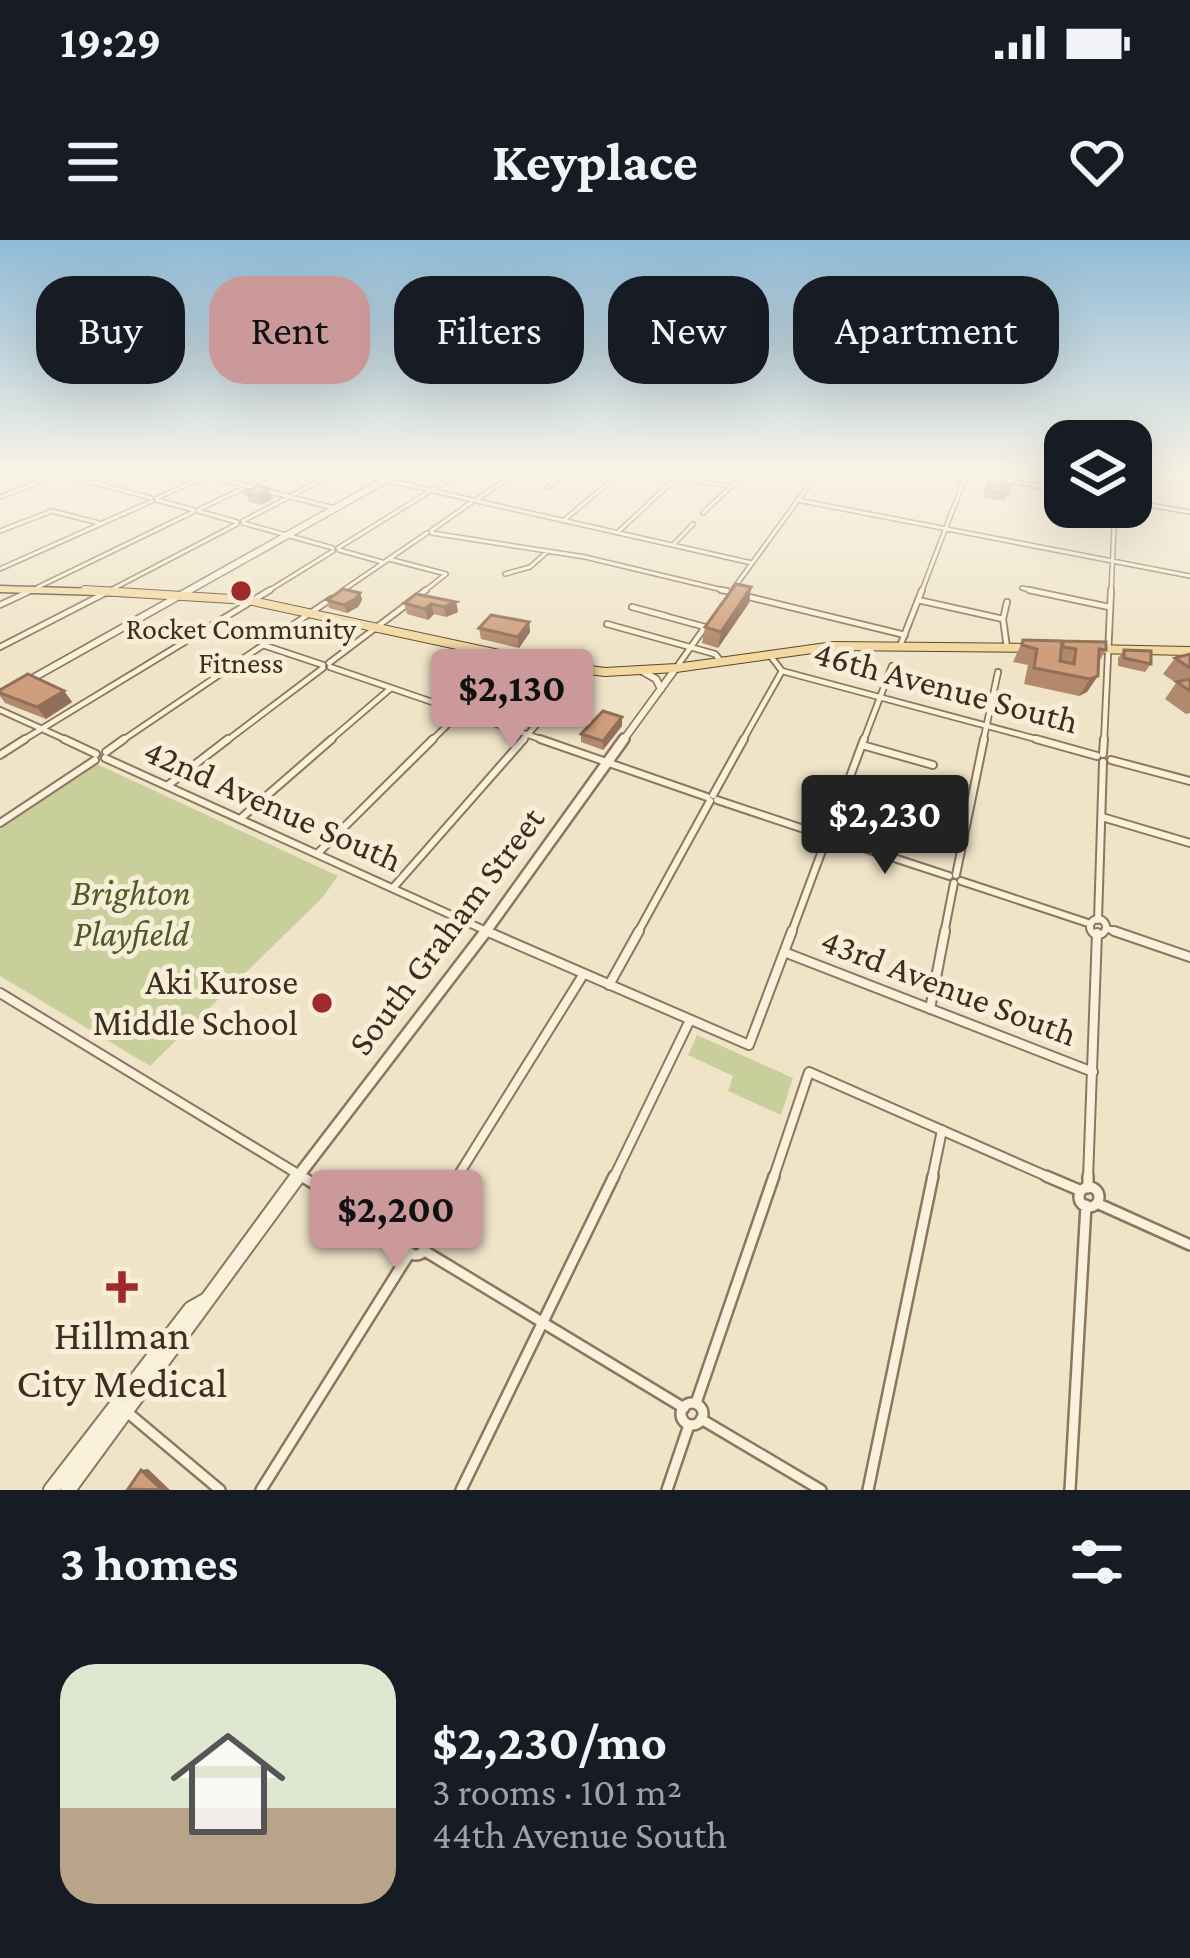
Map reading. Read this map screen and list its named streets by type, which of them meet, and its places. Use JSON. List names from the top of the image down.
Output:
{
  "streets": {
    "street": [
      "46th Avenue South",
      "42nd Avenue South",
      "South Graham Street",
      "43rd Avenue South"
    ]
  },
  "crossings": [
    ["42nd Avenue South", "South Graham Street"],
    ["42nd Avenue South", "43rd Avenue South"]
  ],
  "parks": ["Brighton Playfield"],
  "places": {
    "other": ["Rocket Community Fitness", "Aki Kurose Middle School"],
    "health": ["Hillman City Medical"]
  },
  "page": {
    "status": "19:29",
    "header": "Keyplace",
    "chip": [
      "Buy",
      "Rent",
      "Filters",
      "New",
      "Apartment"
    ],
    "price": ["$2,130", "$2,230", "$2,200"],
    "heading": "3 homes",
    "list": [
      {
        "name": "$2,230/mo",
        "note": "3 rooms · 101 m² · 44th Avenue South"
      }
    ]
  }
}
